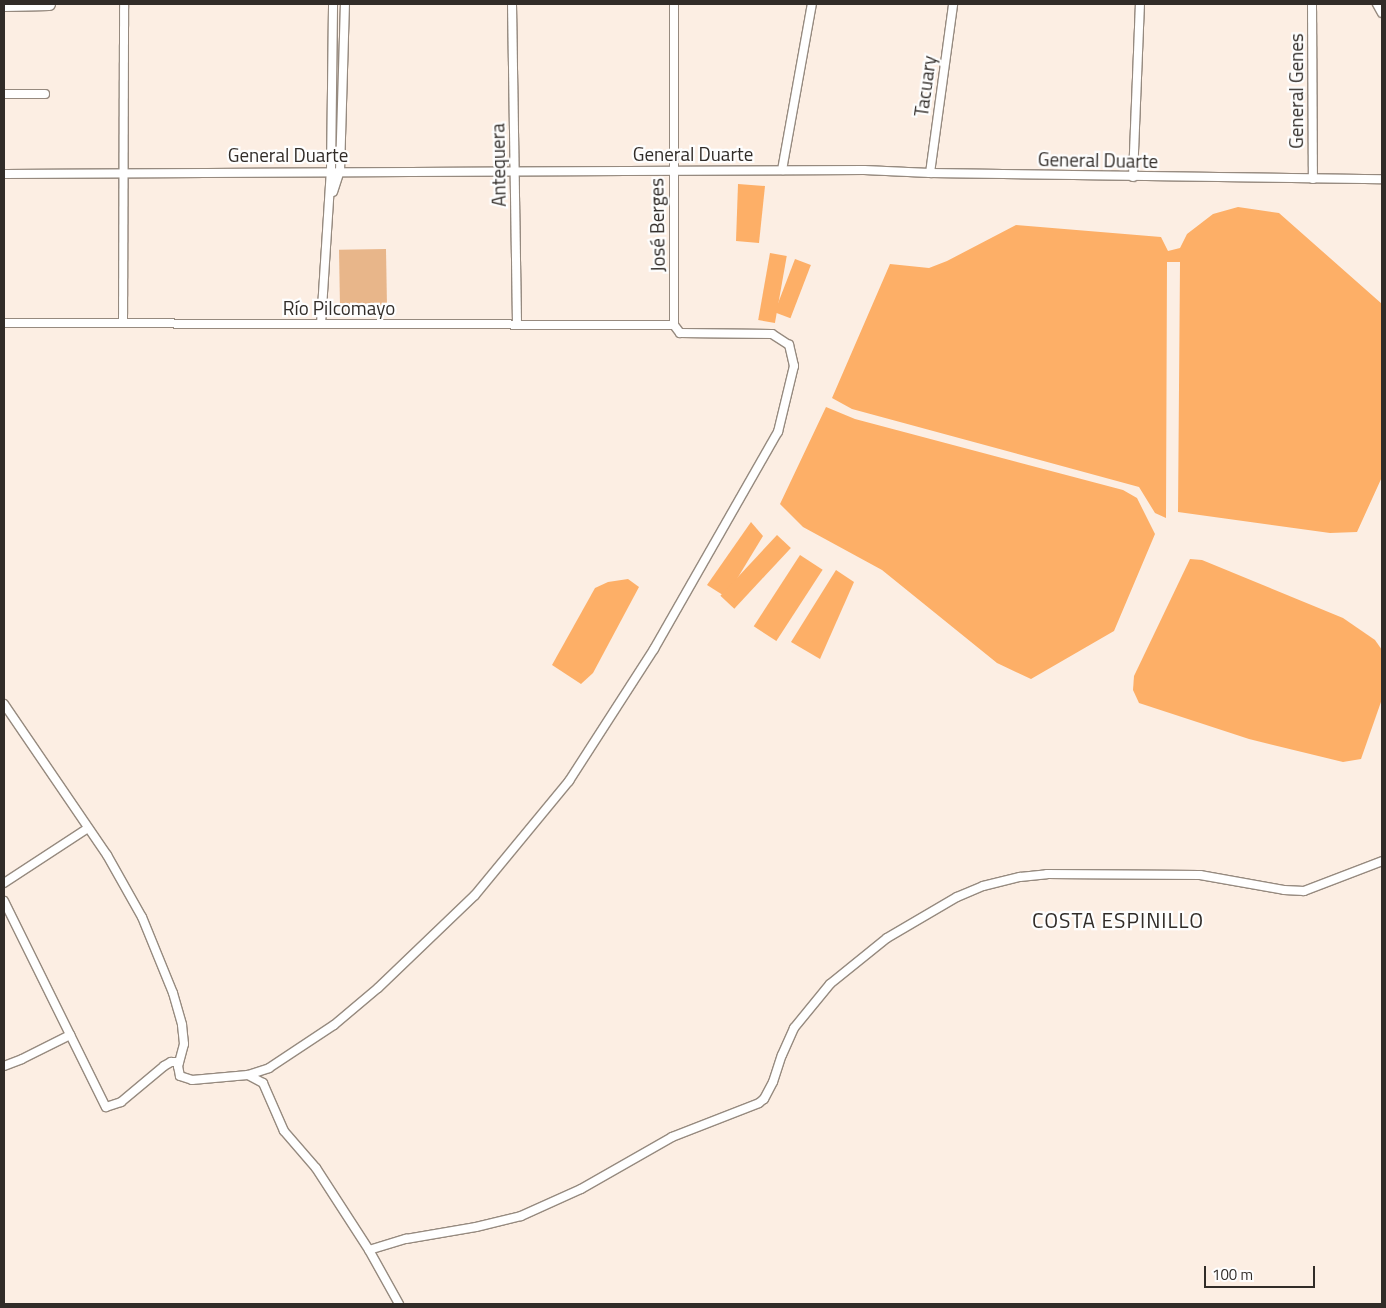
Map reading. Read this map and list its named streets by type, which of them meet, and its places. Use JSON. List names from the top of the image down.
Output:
{
  "streets": {
    "street": [
      "Tacuary",
      "General Genes",
      "General Duarte",
      "Antequera",
      "José Berges",
      "Río Pilcomayo"
    ]
  },
  "crossings": [
    ["Tacuary", "General Duarte"],
    ["General Genes", "General Duarte"],
    ["General Duarte", "Antequera"],
    ["General Duarte", "José Berges"],
    ["Antequera", "Río Pilcomayo"],
    ["José Berges", "Río Pilcomayo"]
  ],
  "districts": ["COSTA ESPINILLO"],
  "scale_bar": "100 m"
}
